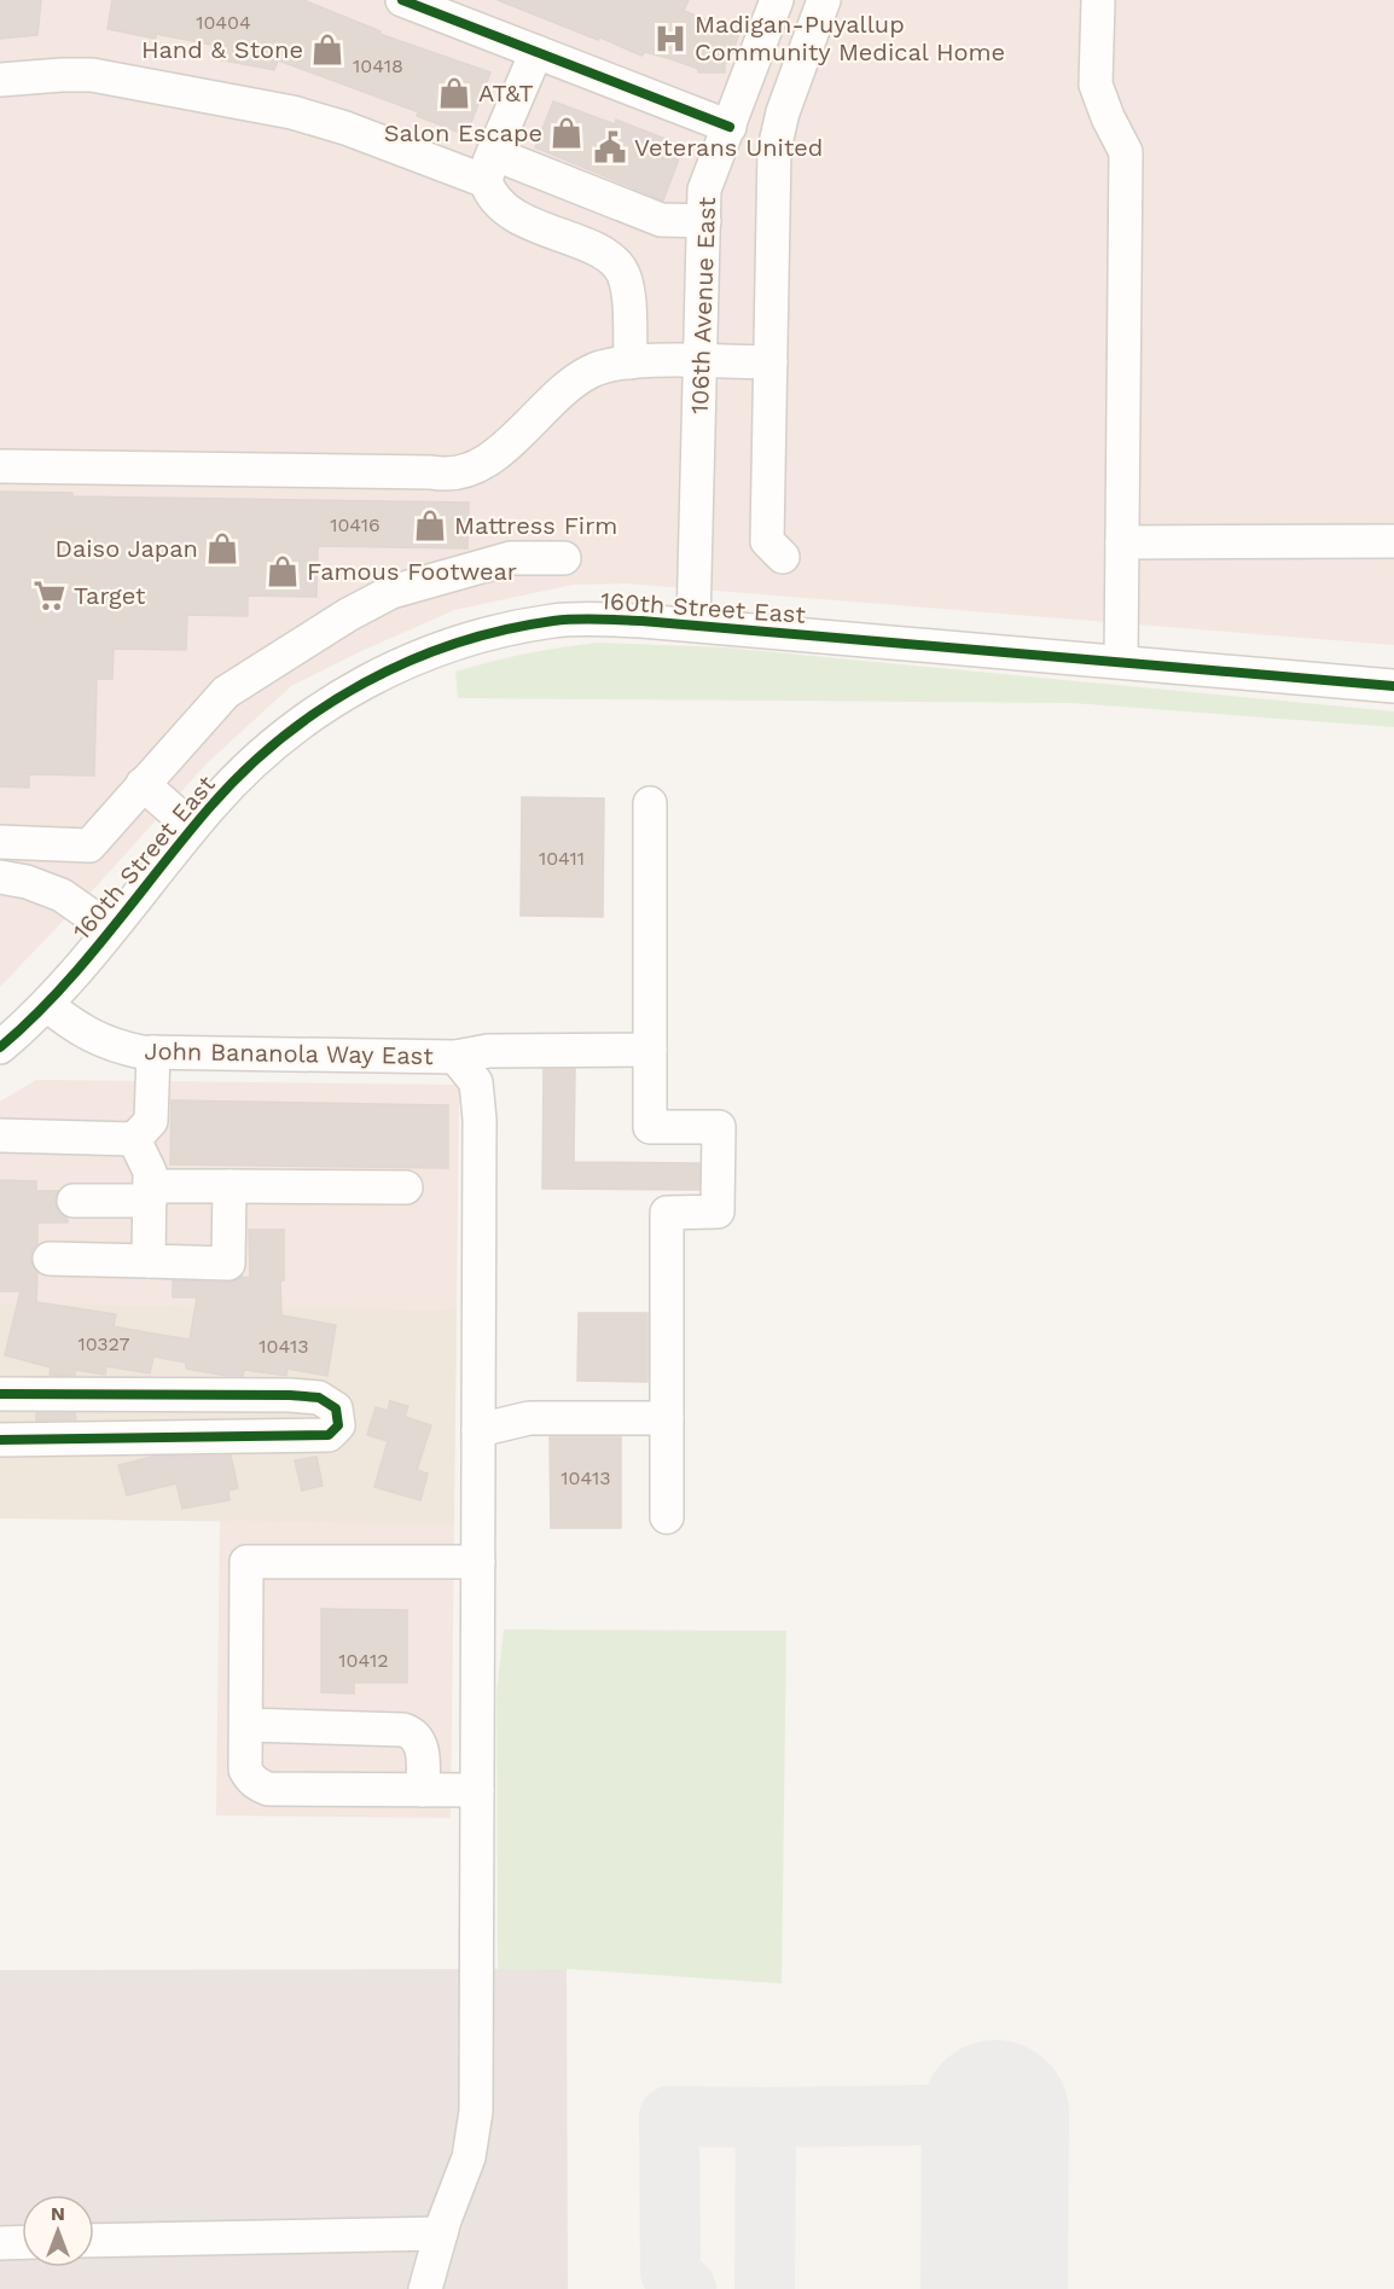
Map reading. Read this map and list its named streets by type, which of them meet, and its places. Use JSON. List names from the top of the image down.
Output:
{
  "streets": {
    "street": ["106th Avenue East", "160th Street East", "John Bananola Way East"]
  },
  "crossings": [
    ["106th Avenue East", "160th Street East"],
    ["160th Street East", "John Bananola Way East"]
  ],
  "places": {
    "hospital": ["Madigan-Puyallup Community Medical Home"],
    "shop": [
      "Hand & Stone",
      "AT&T",
      "Salon Escape",
      "Mattress Firm",
      "Daiso Japan",
      "Famous Footwear"
    ],
    "public building": ["Veterans United"],
    "supermarket": ["Target"]
  },
  "house_numbers": [
    "10404",
    "10418",
    "10416",
    "10411",
    "10327",
    "10413",
    "10413",
    "10412"
  ],
  "north": "top"
}
